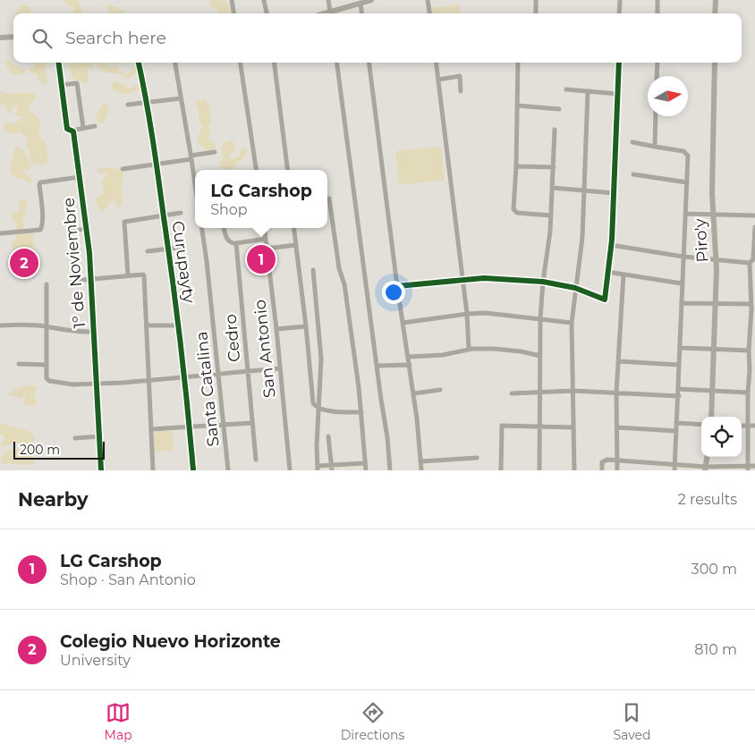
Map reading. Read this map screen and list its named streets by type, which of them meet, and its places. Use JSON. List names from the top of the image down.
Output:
{
  "streets": {
    "main road": ["Piro'y"],
    "street": [
      "Curupayty",
      "1º de Noviembre",
      "Cedro",
      "San Antonio",
      "Santa Catalina"
    ]
  },
  "scale_bar": "200 m",
  "north": "right",
  "page": {
    "search": "Search here",
    "popup": ["LG Carshop", "Shop"],
    "pins": ["1", "2"],
    "scale": "200 m",
    "heading": ["Nearby", "2 results"],
    "list": [
      {
        "mark": "1",
        "name": "LG Carshop",
        "note": "Shop · San Antonio",
        "value": "300 m"
      },
      {
        "mark": "2",
        "name": "Colegio Nuevo Horizonte",
        "note": "University",
        "value": "810 m"
      }
    ],
    "nav": ["Map", "Directions", "Saved"]
  }
}
